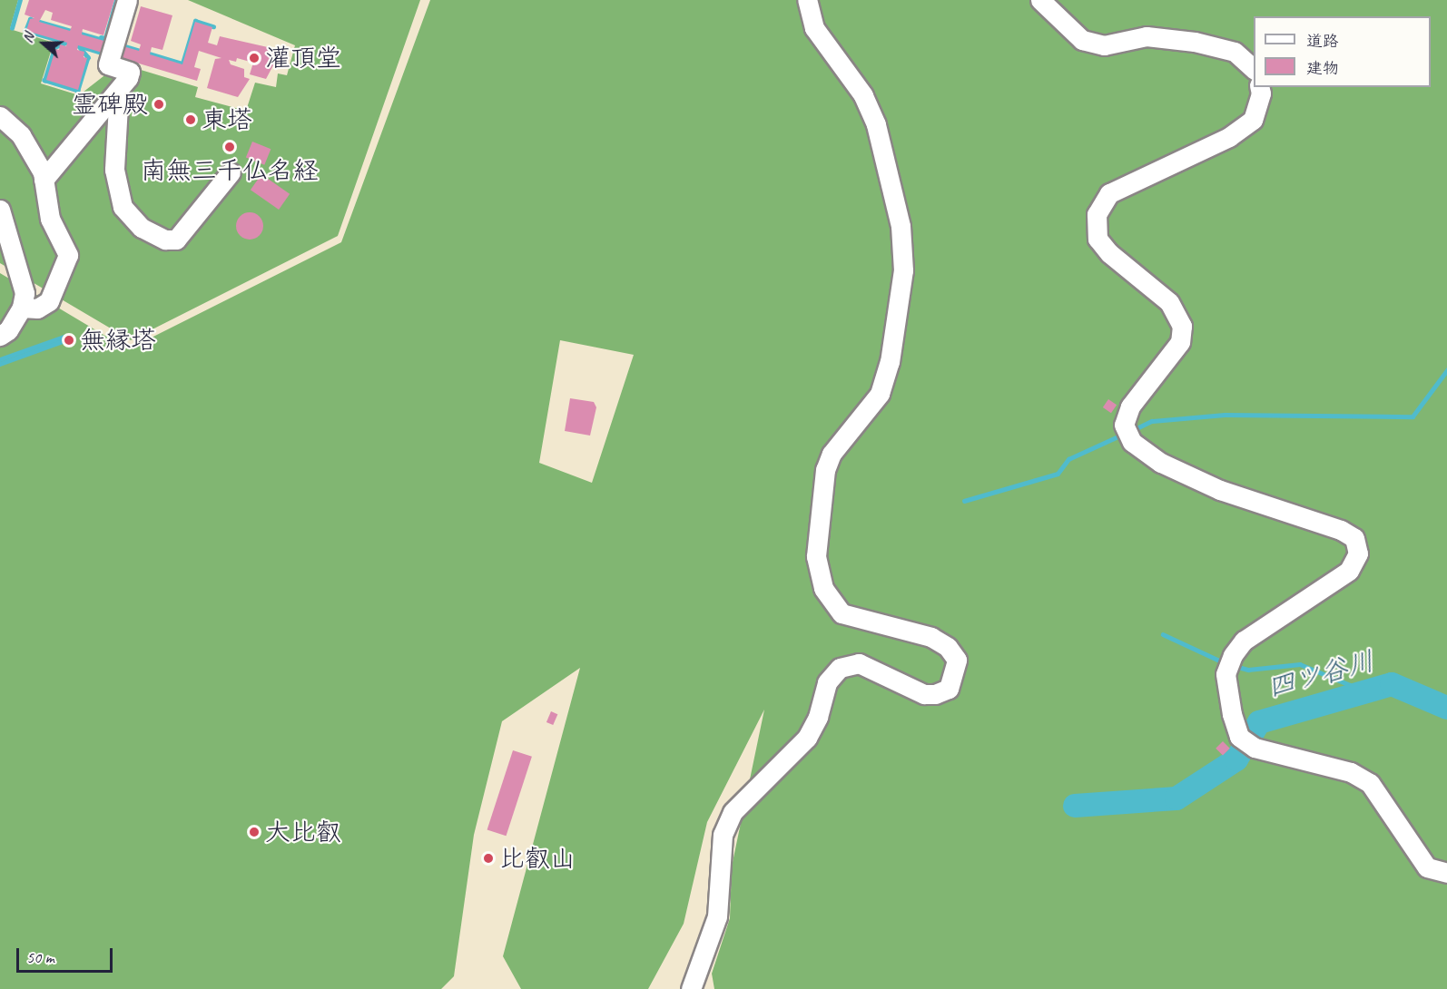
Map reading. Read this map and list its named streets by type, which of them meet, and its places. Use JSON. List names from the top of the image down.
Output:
{
  "water": ["四ツ谷川"],
  "places": [
    "灌頂堂",
    "霊碑殿",
    "東塔",
    "南無三千仏名経",
    "無縁塔",
    "大比叡",
    "比叡山"
  ],
  "legend": ["道路", "建物"],
  "scale_bar": "50 m",
  "north": "left"
}
